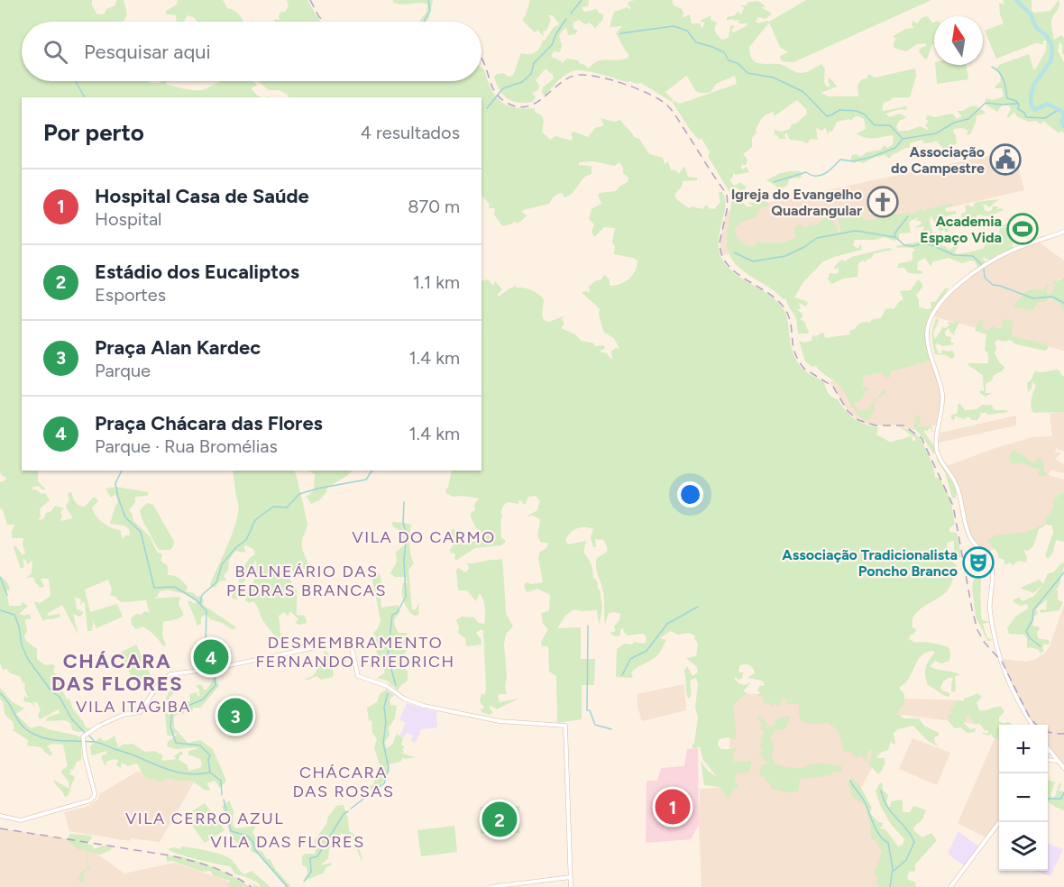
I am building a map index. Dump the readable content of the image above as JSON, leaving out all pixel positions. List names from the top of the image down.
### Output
{
  "districts": [
    "VILA DO CARMO",
    "BALNEÁRIO DAS PEDRAS BRANCAS",
    "DESMEMBRAMENTO FERNANDO FRIEDRICH",
    "CHÁCARA DAS FLORES",
    "VILA ITAGIBA",
    "CHÁCARA DAS ROSAS",
    "VILA CERRO AZUL",
    "VILA DAS FLORES"
  ],
  "places": {
    "public building": ["Associação do Campestre"],
    "church": ["Igreja do Evangelho Quadrangular"],
    "sports": ["Academia Espaço Vida"],
    "theatre": ["Associação Tradicionalista Poncho Branco"]
  },
  "north": "top",
  "page": {
    "search": "Pesquisar aqui",
    "heading": ["Por perto", "4 resultados"],
    "list": [
      {
        "mark": "1",
        "name": "Hospital Casa de Saúde",
        "note": "Hospital",
        "value": "870 m"
      },
      {
        "mark": "2",
        "name": "Estádio dos Eucaliptos",
        "note": "Esportes",
        "value": "1.1 km"
      },
      {
        "mark": "3",
        "name": "Praça Alan Kardec",
        "note": "Parque",
        "value": "1.4 km"
      },
      {
        "mark": "4",
        "name": "Praça Chácara das Flores",
        "note": "Parque · Rua Bromélias",
        "value": "1.4 km"
      }
    ],
    "pins": [
      "4",
      "3",
      "1",
      "2"
    ],
    "map_buttons": ["+", "−"]
  }
}
